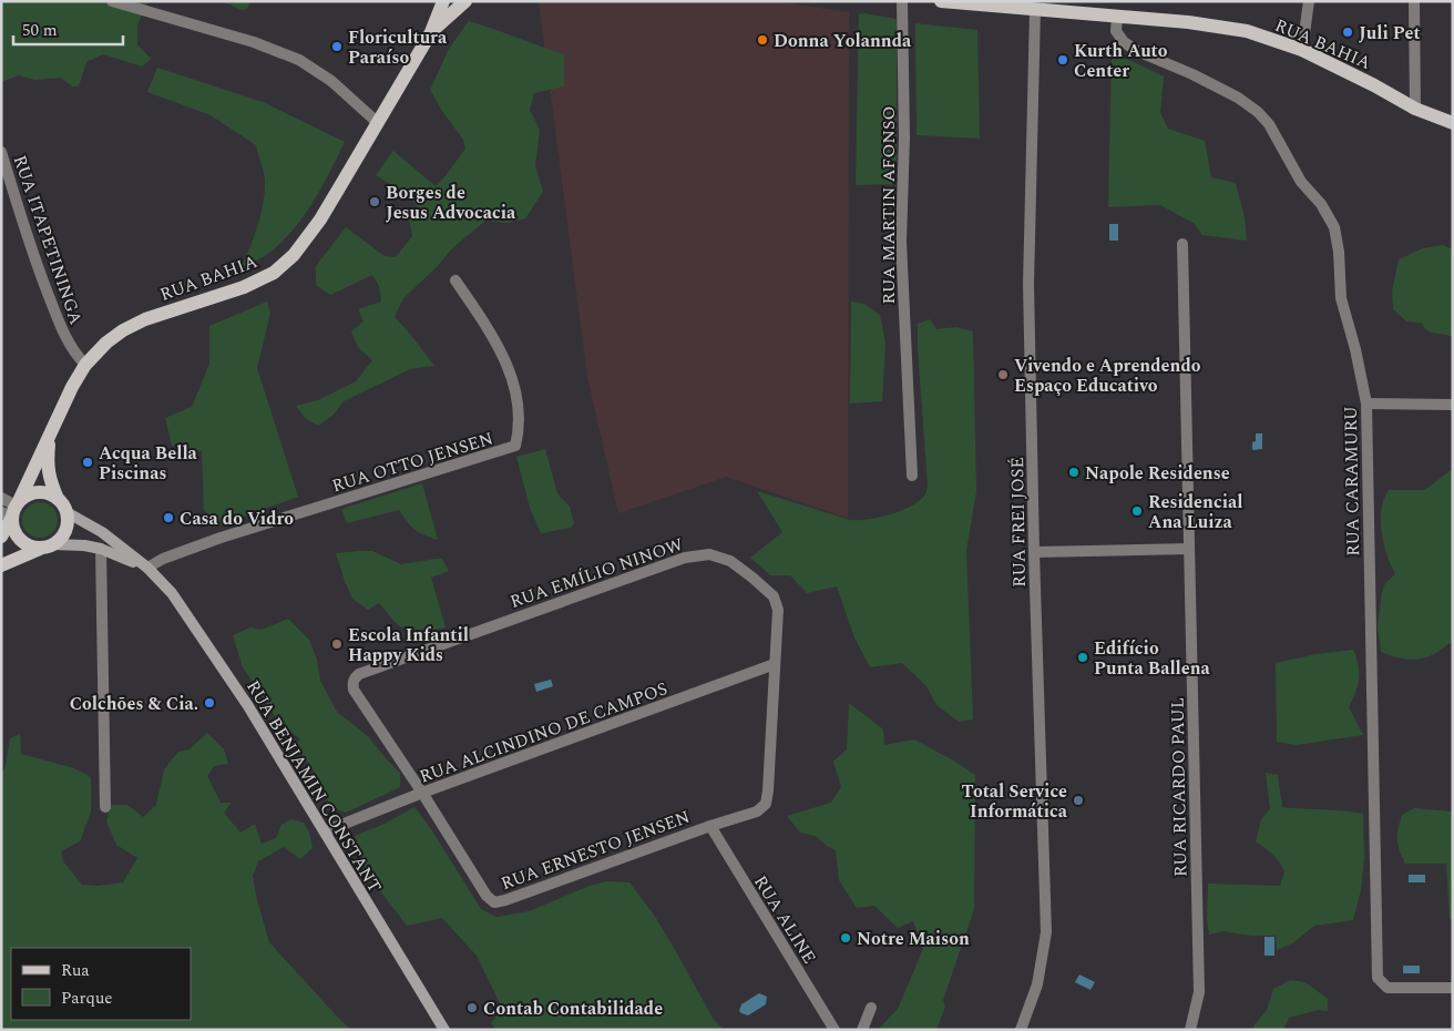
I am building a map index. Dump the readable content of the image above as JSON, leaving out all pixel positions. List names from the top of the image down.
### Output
{
  "streets": {
    "main road": ["RUA BAHIA", "RUA BENJAMIN CONSTANT"],
    "street": [
      "RUA MARTIN AFONSO",
      "RUA ITAPETININGA",
      "RUA OTTO JENSEN",
      "RUA CARAMURU",
      "RUA FREI JOSÉ",
      "RUA EMÍLIO NINOW",
      "RUA ALCINDINO DE CAMPOS",
      "RUA RICARDO PAUL",
      "RUA ERNESTO JENSEN",
      "RUA ALINE"
    ]
  },
  "crossings": [
    ["RUA BAHIA", "RUA ITAPETININGA"],
    ["RUA BAHIA", "RUA CARAMURU"],
    ["RUA BAHIA", "RUA FREI JOSÉ"],
    ["RUA BAHIA", "RUA BENJAMIN CONSTANT"],
    ["RUA OTTO JENSEN", "RUA BENJAMIN CONSTANT"],
    ["RUA EMÍLIO NINOW", "RUA ALCINDINO DE CAMPOS"],
    ["RUA EMÍLIO NINOW", "RUA ERNESTO JENSEN"],
    ["RUA ALCINDINO DE CAMPOS", "RUA BENJAMIN CONSTANT"],
    ["RUA ALCINDINO DE CAMPOS", "RUA ERNESTO JENSEN"],
    ["RUA ERNESTO JENSEN", "RUA ALINE"]
  ],
  "places": [
    "Juli Pet",
    "Donna Yolannda",
    "Floricultura Paraíso",
    "Kurth Auto Center",
    "Borges de Jesus Advocacia",
    "Vivendo e Aprendendo Espaço Educativo",
    "Acqua Bella Piscinas",
    "Napole Residense",
    "Residencial Ana Luiza",
    "Casa do Vidro",
    "Escola Infantil Happy Kids",
    "Edifício Punta Ballena",
    "Colchões & Cia.",
    "Total Service Informática",
    "Notre Maison",
    "Contab Contabilidade"
  ],
  "legend": ["Rua", "Parque"],
  "scale_bar": "50 m"
}
